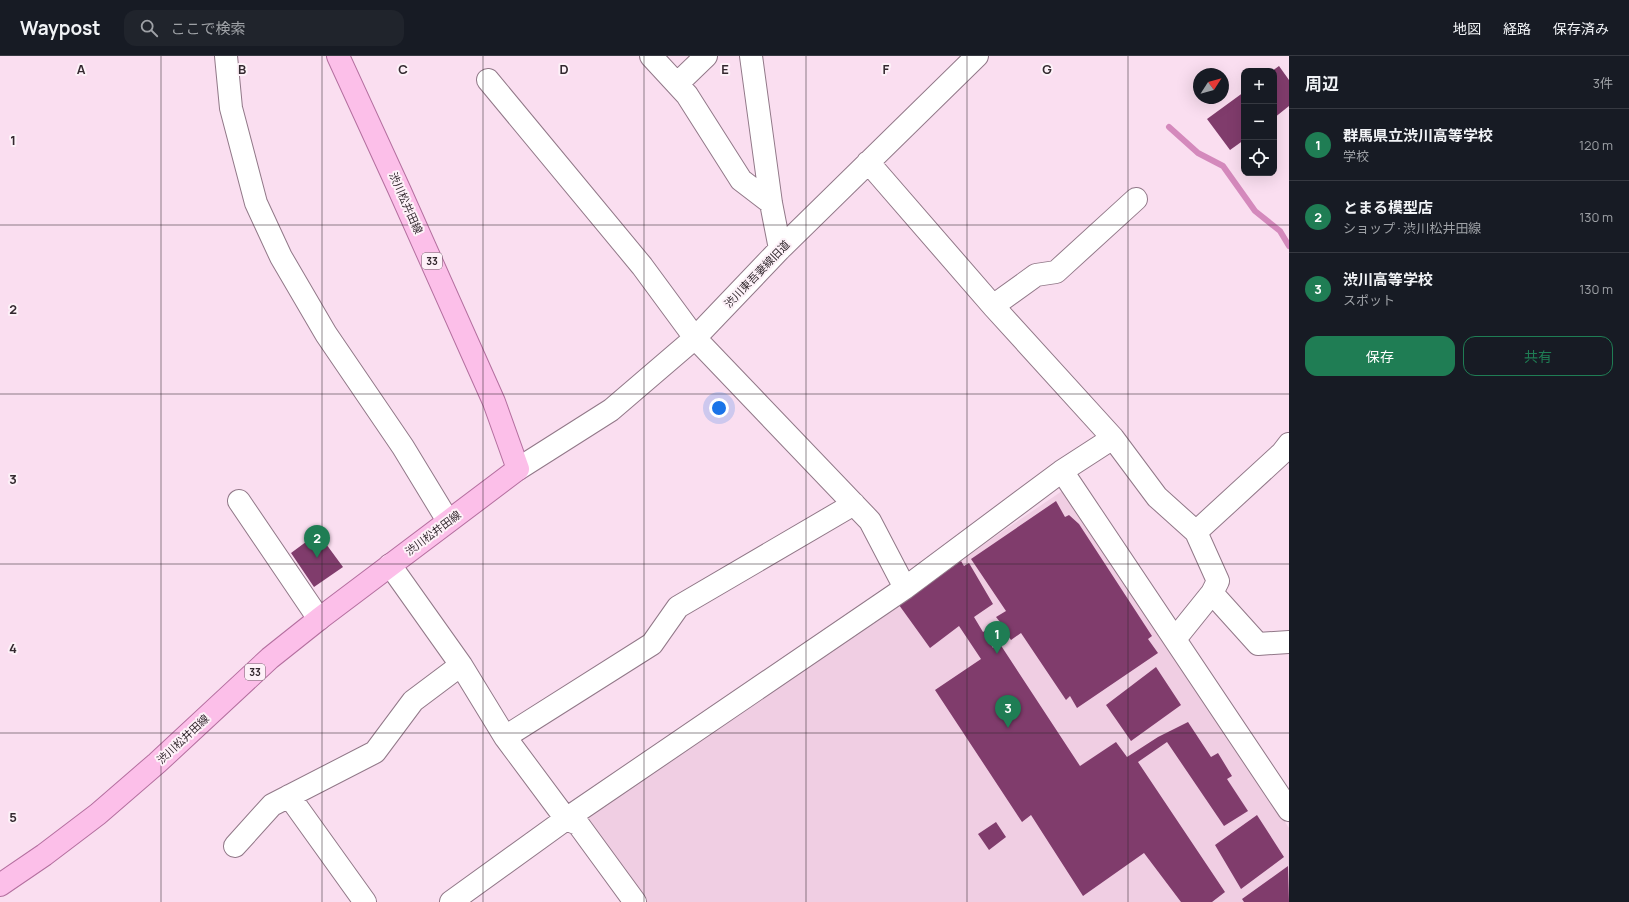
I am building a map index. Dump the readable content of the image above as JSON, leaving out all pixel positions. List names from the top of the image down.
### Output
{
  "streets": {
    "main road": ["渋川松井田線", "33"],
    "street": ["渋川東吾妻線旧道"]
  },
  "crossings": [
    ["渋川松井田線", "渋川東吾妻線旧道"]
  ],
  "north": "top right",
  "page": {
    "header": "Waypost",
    "search": "ここで検索",
    "nav": ["地図", "経路", "保存済み"],
    "heading": ["周辺", "3件"],
    "map_buttons": ["+", "−"],
    "list": [
      {
        "mark": "1",
        "name": "群馬県立渋川高等学校",
        "note": "学校",
        "value": "120 m"
      },
      {
        "mark": "2",
        "name": "とまる模型店",
        "note": "ショップ · 渋川松井田線",
        "value": "130 m"
      },
      {
        "mark": "3",
        "name": "渋川高等学校",
        "note": "スポット",
        "value": "130 m"
      }
    ],
    "buttons": ["保存", "共有"],
    "pins": ["2", "1", "3"]
  },
  "grid": {
    "columns": [
      "A",
      "B",
      "C",
      "D",
      "E",
      "F",
      "G"
    ],
    "rows": [
      "1",
      "2",
      "3",
      "4",
      "5"
    ]
  }
}
